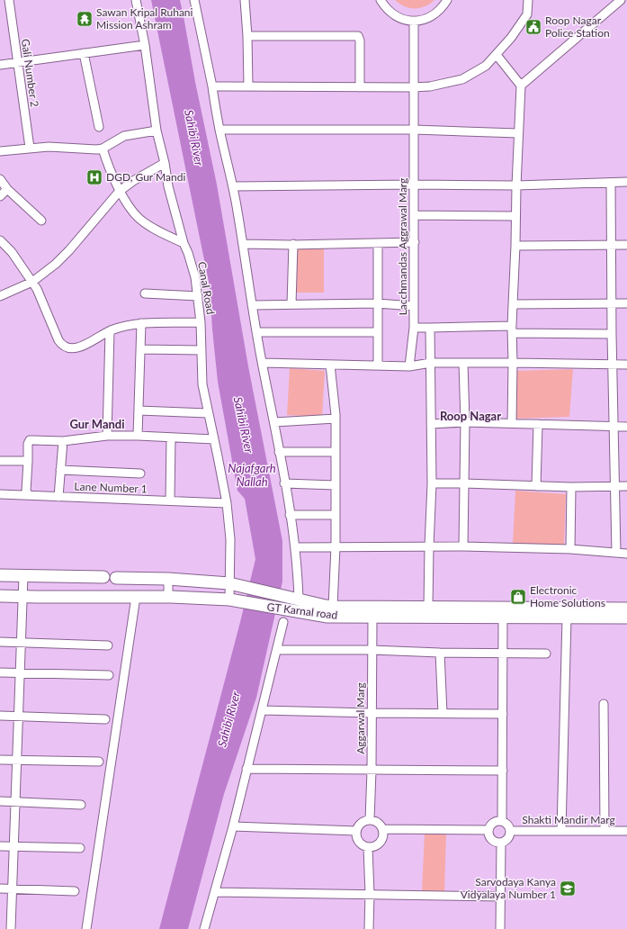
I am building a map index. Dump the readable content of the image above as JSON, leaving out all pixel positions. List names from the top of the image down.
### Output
{
  "streets": {
    "main road": ["GT Karnal road"],
    "street": [
      "Gali Number 2",
      "Lacchmandas Aggrawal Marg",
      "Canal Road",
      "Lane Number 1",
      "Aggarwal Marg",
      "Shakti Mandir Marg"
    ]
  },
  "crossings": [
    ["Canal Road", "Lane Number 1"],
    ["Canal Road", "GT Karnal road"],
    ["GT Karnal road", "Aggarwal Marg"]
  ],
  "districts": ["Roop Nagar", "Gur Mandi"],
  "water": ["Sahibi River", "Najafgarh Nallah"],
  "places": {
    "temple": ["Sawan Kripal Ruhani Mission Ashram"],
    "public building": ["Roop Nagar Police Station"],
    "hospital": ["DGD, Gur Mandi"],
    "shop": ["Electronic Home Solutions"],
    "school or university": ["Sarvodaya Kanya Vidyalaya Number 1"]
  }
}
